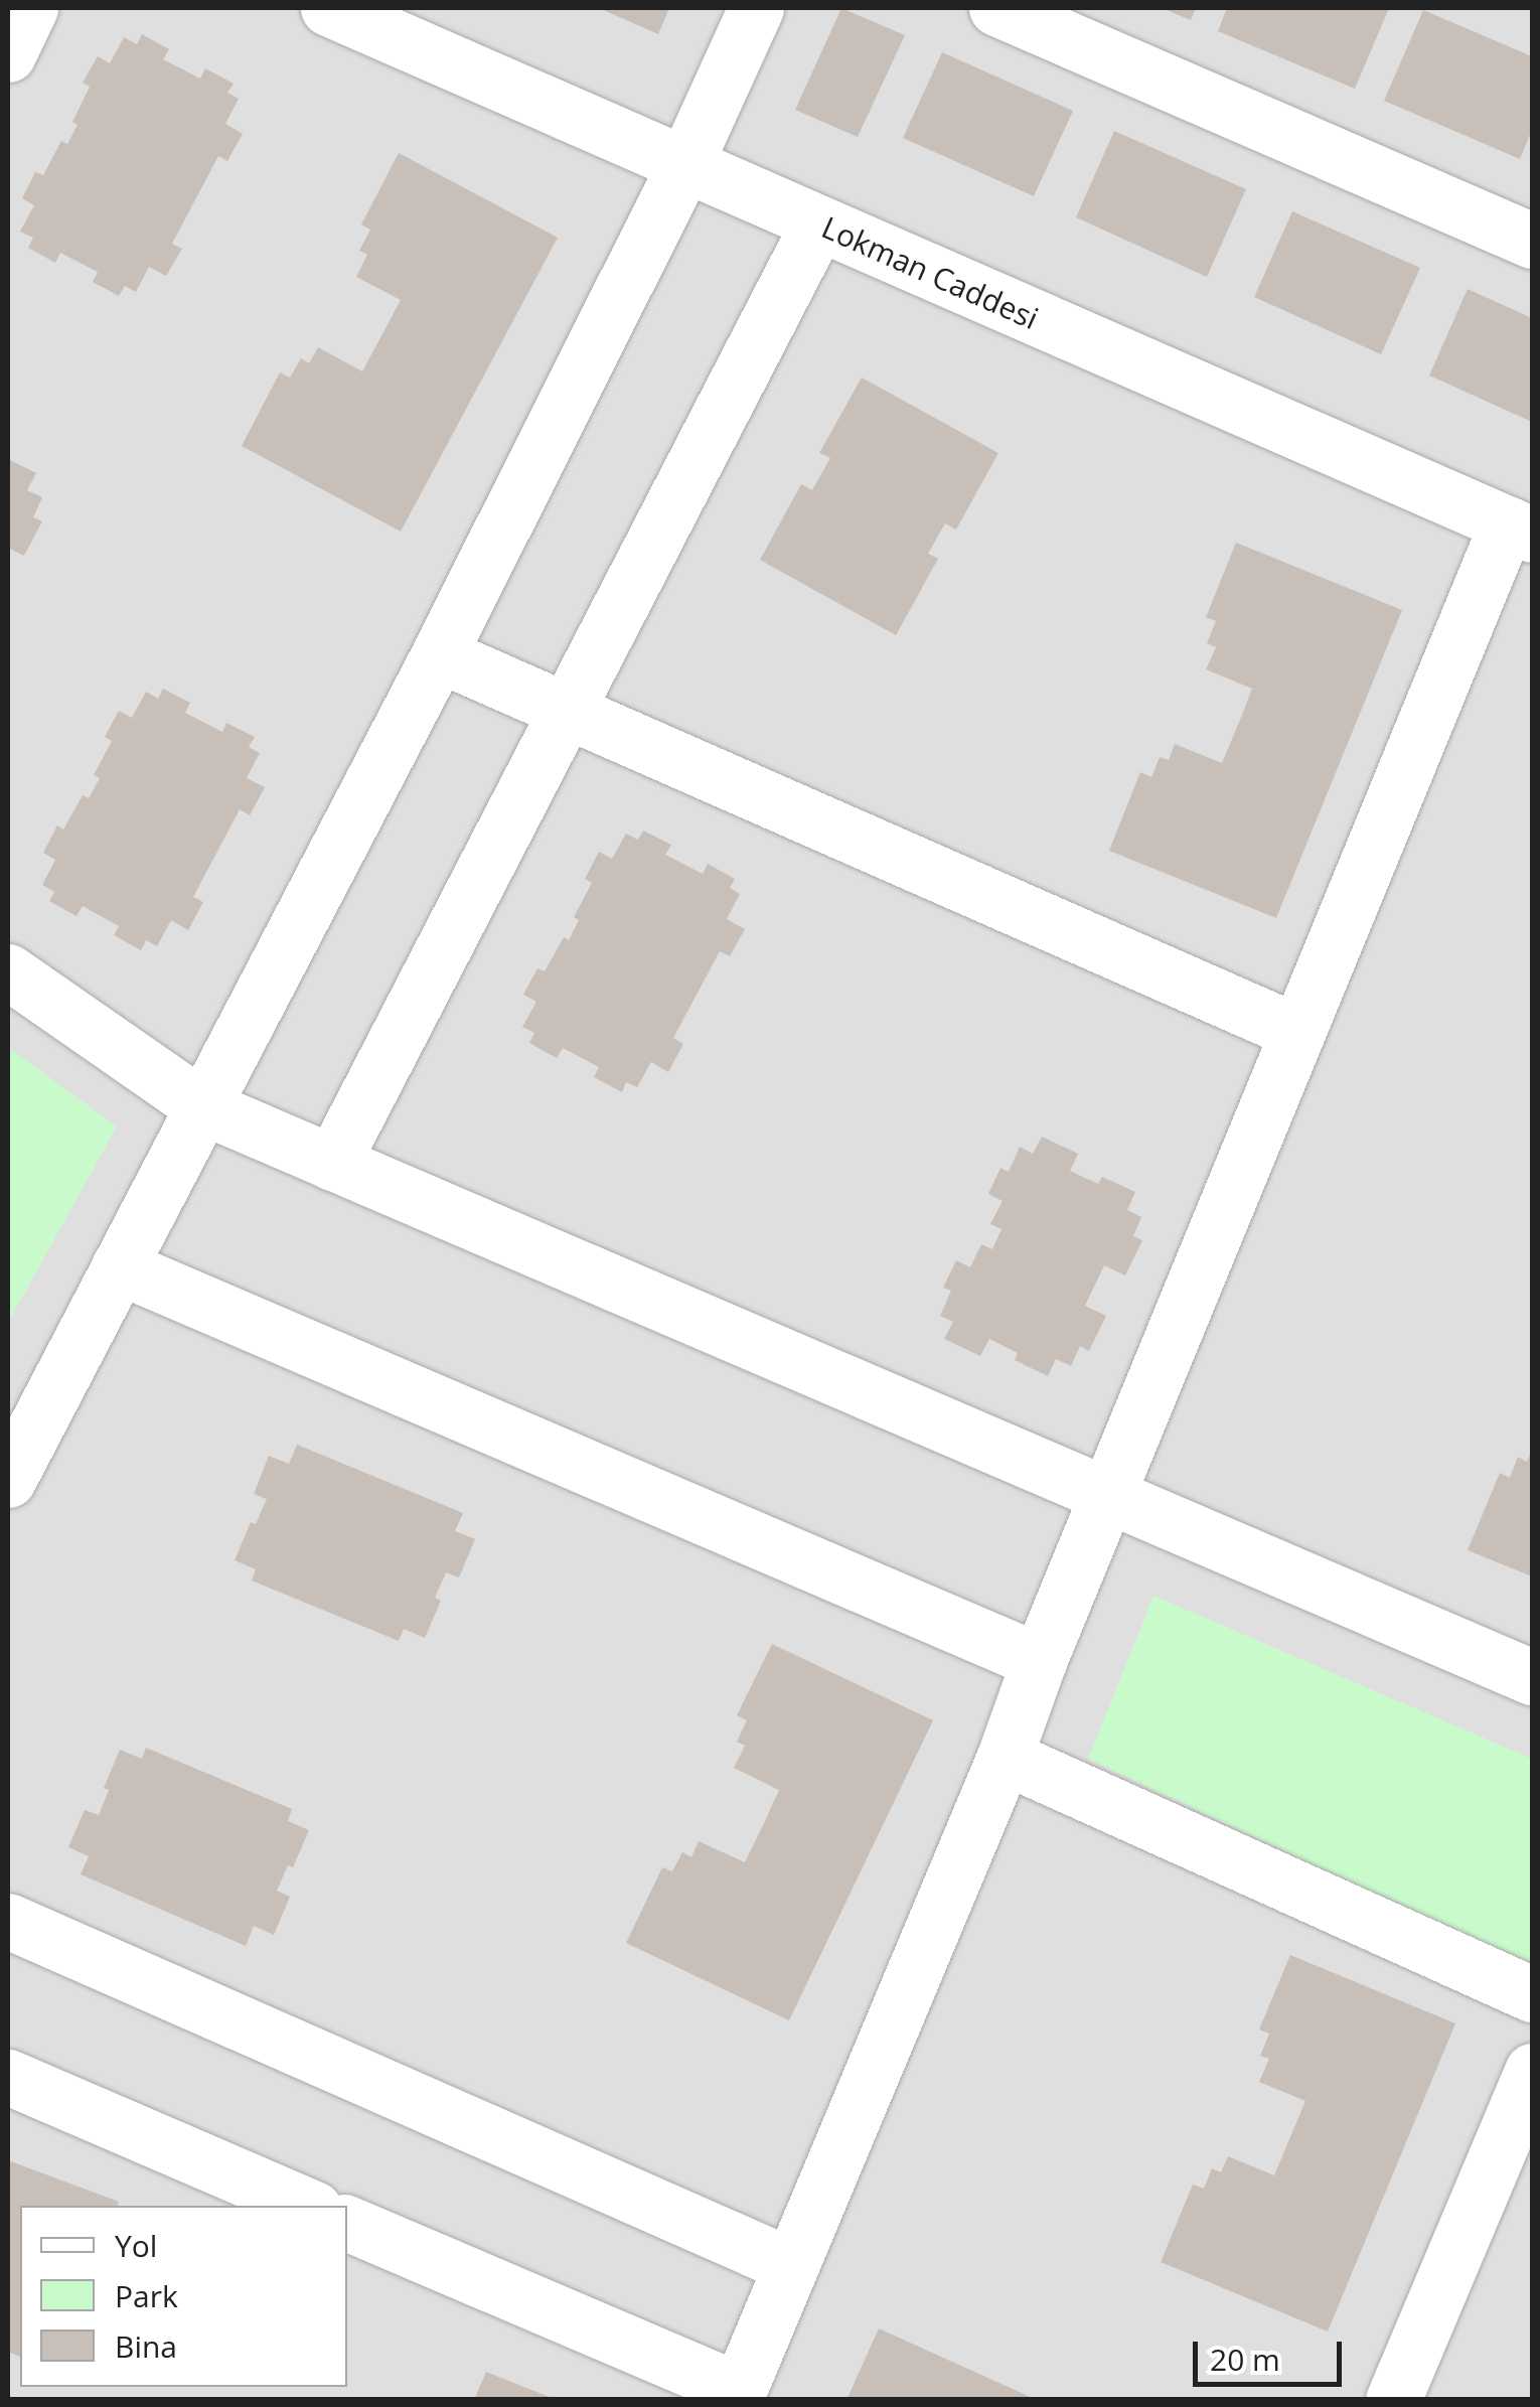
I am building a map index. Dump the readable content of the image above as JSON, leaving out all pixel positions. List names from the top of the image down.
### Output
{
  "streets": {
    "street": ["Lokman Caddesi"]
  },
  "legend": ["Yol", "Park", "Bina"],
  "scale_bar": "20 m"
}
